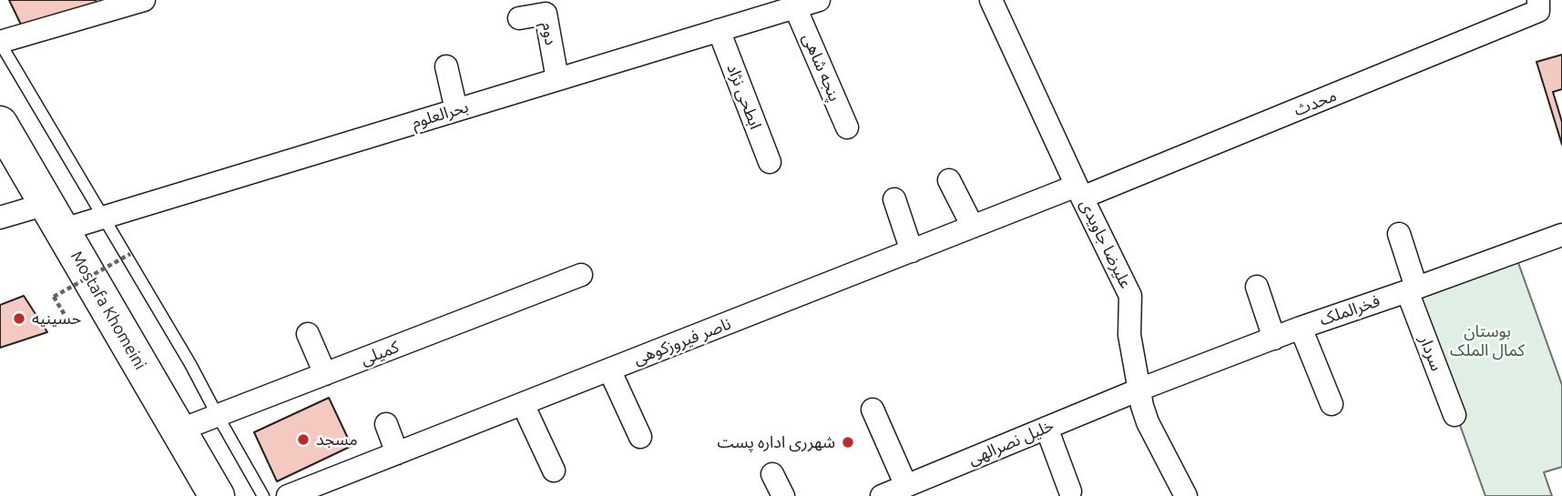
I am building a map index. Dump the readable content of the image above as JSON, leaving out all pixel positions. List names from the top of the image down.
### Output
{
  "streets": {
    "main road": ["Mostafa Khomeini"],
    "street": [
      "دوم",
      "پنجه شاهی",
      "ابطحی نژاد",
      "محدث",
      "بحرالعلوم",
      "علیرضا جاویدی",
      "فخرالملک",
      "ناصر فیروزکوهی",
      "کمیلی",
      "سردار",
      "خلیل نصرالهی"
    ]
  },
  "crossings": [
    ["دوم", "بحرالعلوم"],
    ["پنجه شاهی", "بحرالعلوم"],
    ["ابطحی نژاد", "بحرالعلوم"],
    ["محدث", "علیرضا جاویدی"],
    ["محدث", "ناصر فیروزکوهی"],
    ["بحرالعلوم", "Mostafa Khomeini"],
    ["علیرضا جاویدی", "فخرالملک"],
    ["علیرضا جاویدی", "ناصر فیروزکوهی"],
    ["علیرضا جاویدی", "خلیل نصرالهی"],
    ["Mostafa Khomeini", "کمیلی"],
    ["فخرالملک", "سردار"],
    ["فخرالملک", "خلیل نصرالهی"]
  ],
  "parks": ["بوستان کمال الملک"],
  "places": ["حسینیه", "مسجد", "شهرری اداره پست"]
}
